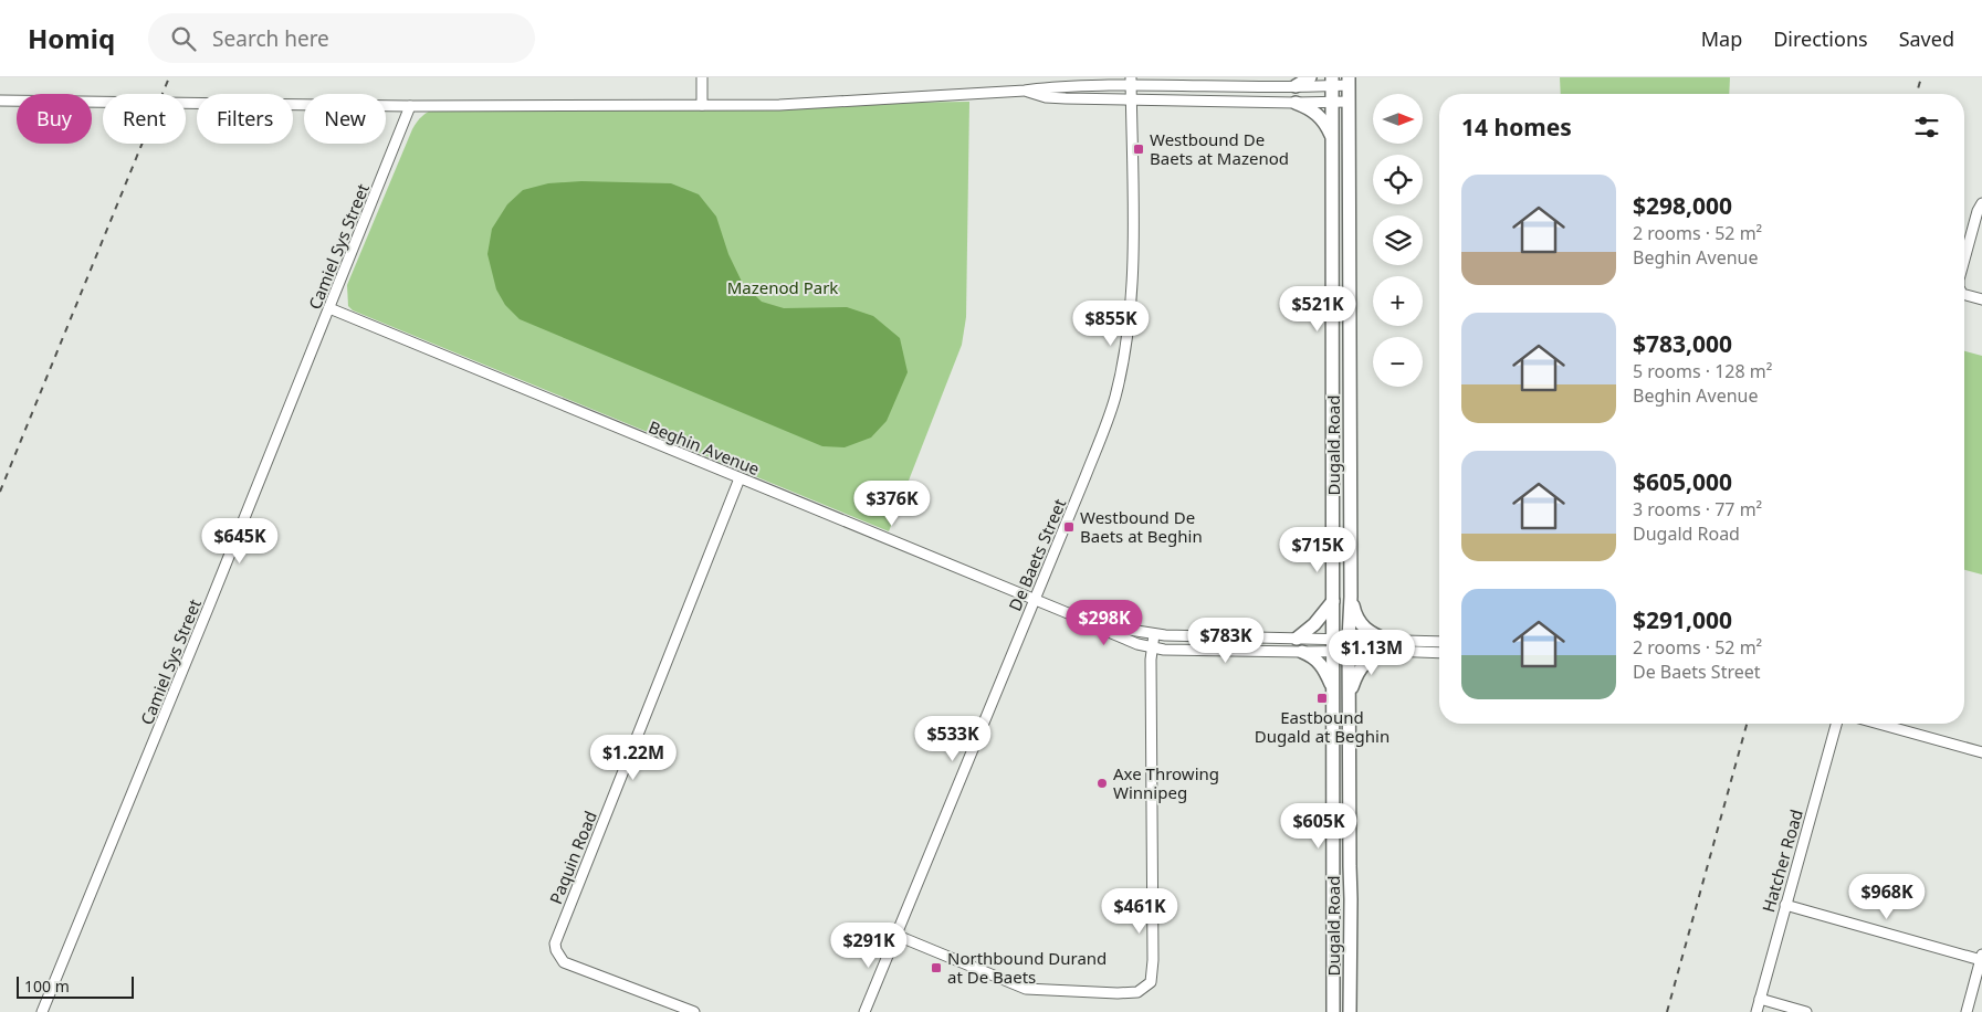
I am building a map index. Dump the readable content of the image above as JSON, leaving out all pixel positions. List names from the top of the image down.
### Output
{
  "streets": {
    "main road": ["Dugald Road"],
    "street": [
      "Camiel Sys Street",
      "Beghin Avenue",
      "De Baets Street",
      "Paquin Road",
      "Hatcher Road"
    ]
  },
  "crossings": [
    ["Camiel Sys Street", "Beghin Avenue"],
    ["Dugald Road", "Beghin Avenue"],
    ["Beghin Avenue", "De Baets Street"],
    ["Beghin Avenue", "Paquin Road"]
  ],
  "parks": ["Mazenod Park"],
  "places": {
    "transit": [
      "Westbound De Baets at Mazenod",
      "Westbound De Baets at Beghin",
      "Eastbound Dugald at Beghin",
      "Northbound Durand at De Baets"
    ],
    "other": ["Axe Throwing Winnipeg"]
  },
  "scale_bar": "100 m",
  "north": "right",
  "page": {
    "header": "Homiq",
    "search": "Search here",
    "nav": ["Map", "Directions", "Saved"],
    "map_buttons": ["+", "−"],
    "chip": [
      "Buy",
      "Rent",
      "Filters",
      "New"
    ],
    "heading": "14 homes",
    "list": [
      {
        "name": "$298,000",
        "note": "2 rooms · 52 m² · Beghin Avenue"
      },
      {
        "name": "$783,000",
        "note": "5 rooms · 128 m² · Beghin Avenue"
      },
      {
        "name": "$605,000",
        "note": "3 rooms · 77 m² · Dugald Road"
      },
      {
        "name": "$291,000",
        "note": "2 rooms · 52 m² · De Baets Street"
      }
    ],
    "price": [
      "$521K",
      "$855K",
      "$376K",
      "$645K",
      "$715K",
      "$298K",
      "$783K",
      "$1.13M",
      "$533K",
      "$1.22M",
      "$605K",
      "$968K",
      "$461K",
      "$291K"
    ],
    "scale": "100 m"
  }
}
